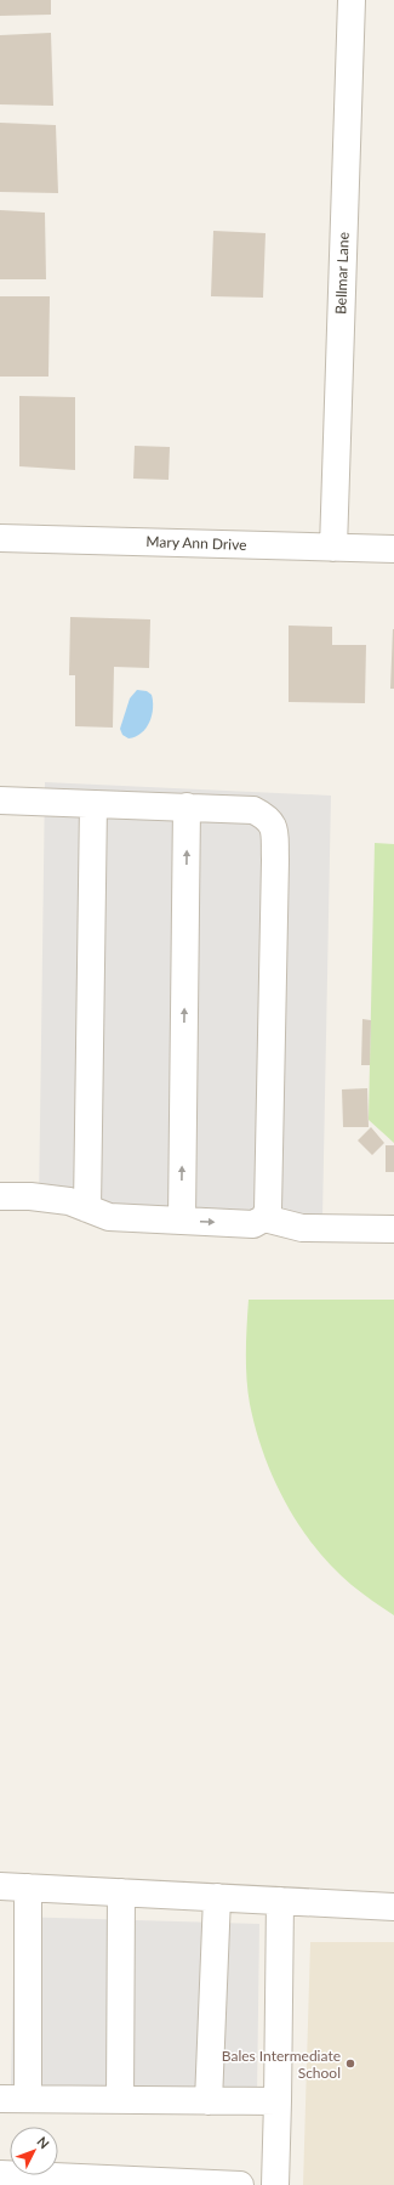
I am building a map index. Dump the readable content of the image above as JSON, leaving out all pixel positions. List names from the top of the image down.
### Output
{
  "streets": {
    "street": ["Bellmar Lane", "Mary Ann Drive"]
  },
  "crossings": [
    ["Bellmar Lane", "Mary Ann Drive"]
  ],
  "places": ["Bales Intermediate School"],
  "north": "top right"
}
